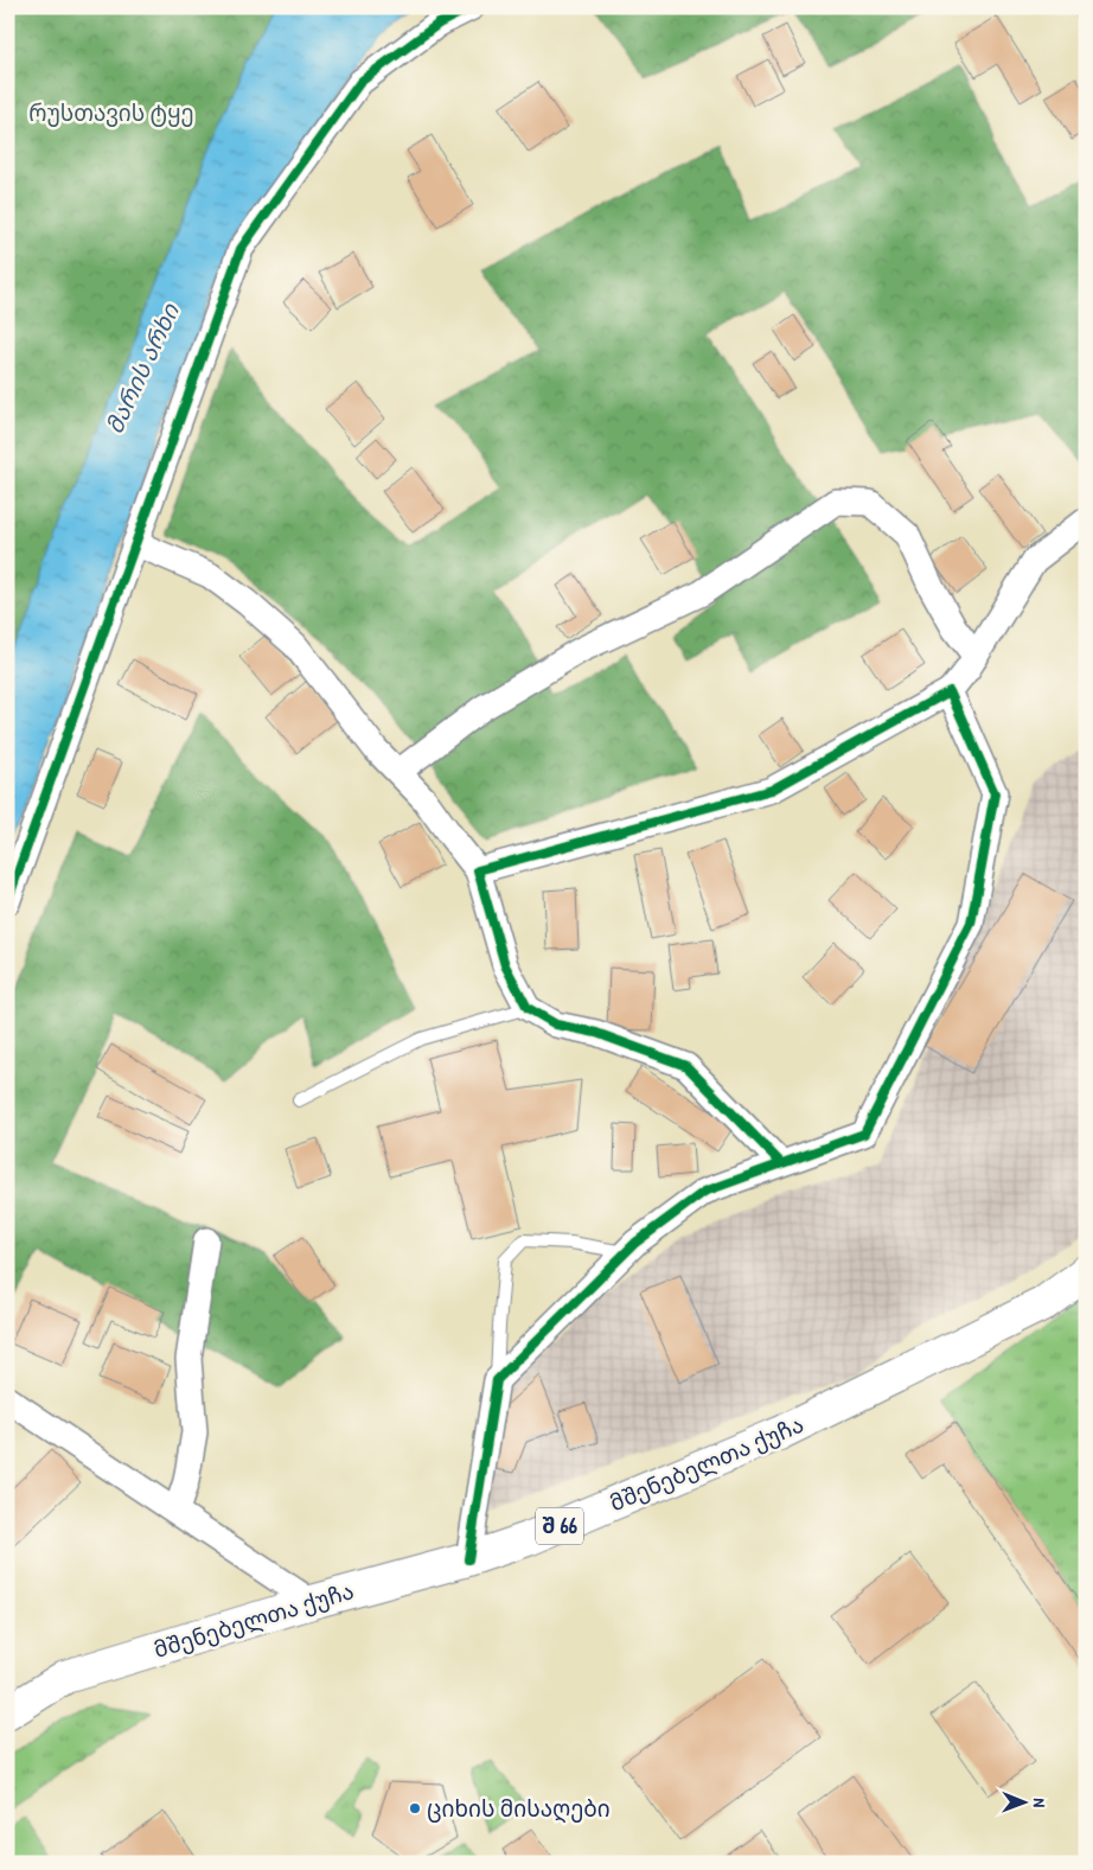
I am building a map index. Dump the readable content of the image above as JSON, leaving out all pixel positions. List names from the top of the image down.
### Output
{
  "streets": {
    "main road": ["მშენებელთა ქუჩა", "შ 66"]
  },
  "water": ["მარის არხი"],
  "parks": ["რუსთავის ტყე"],
  "places": ["ციხის მისაღები"],
  "north": "right"
}
